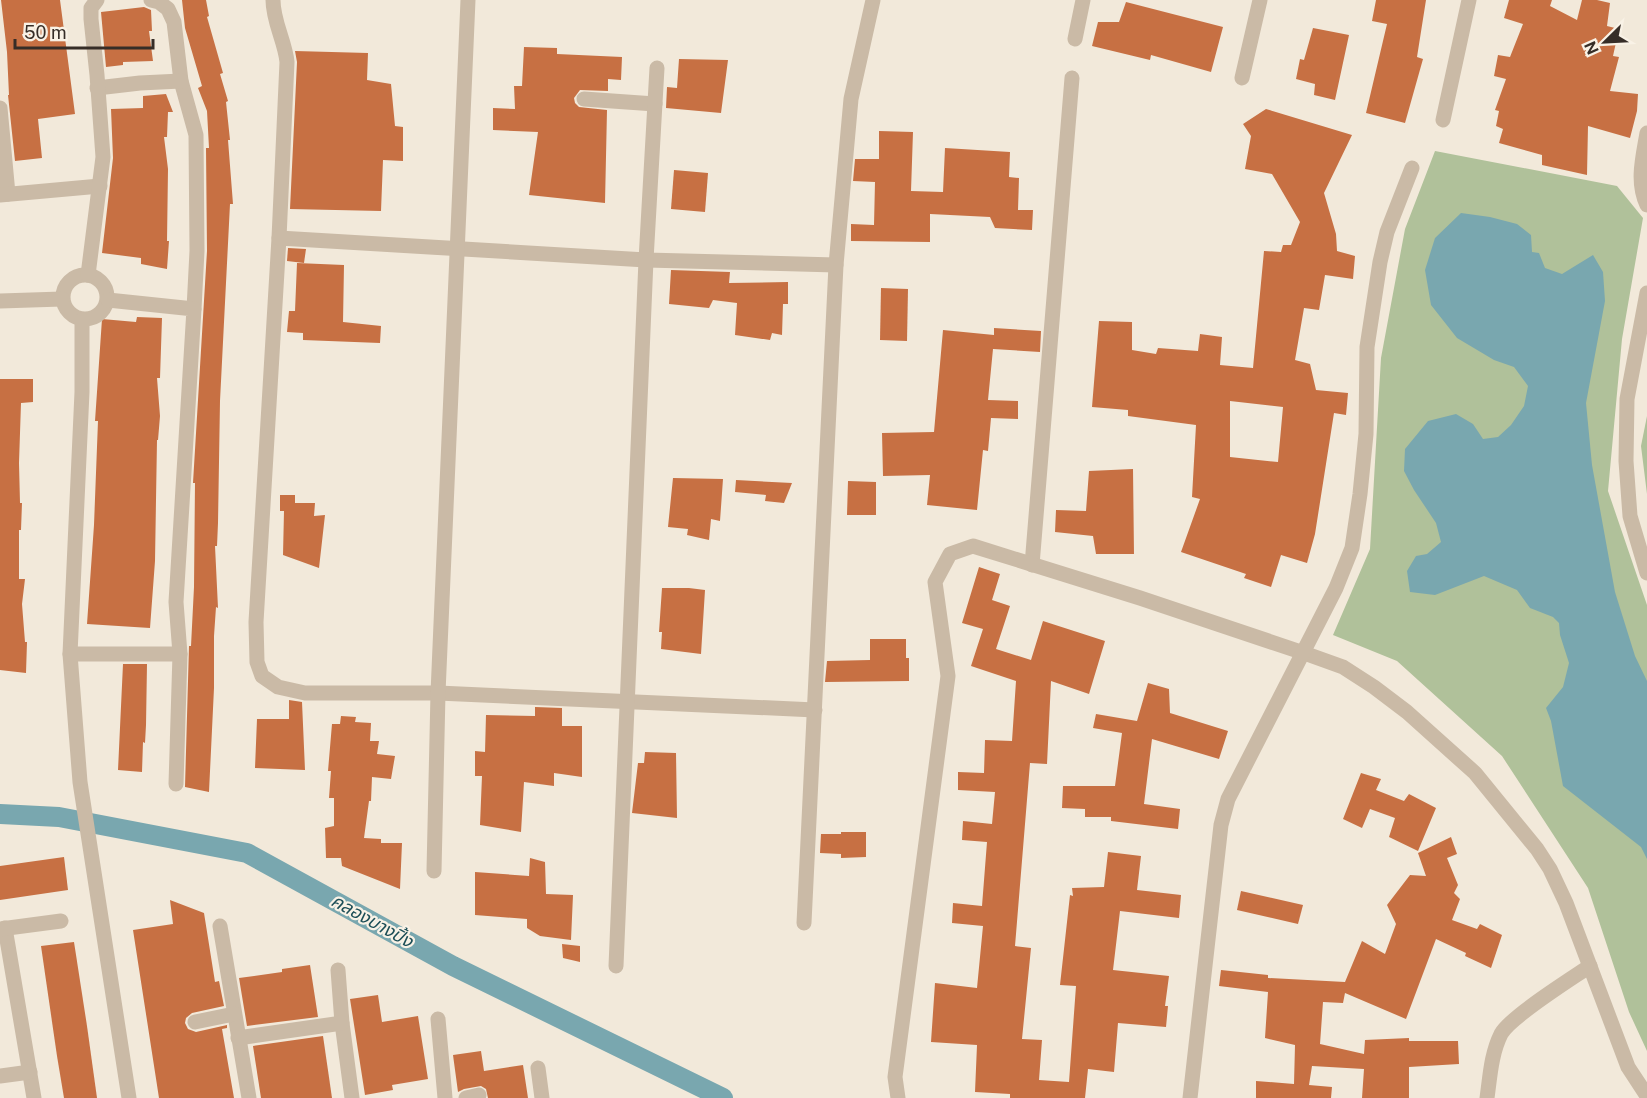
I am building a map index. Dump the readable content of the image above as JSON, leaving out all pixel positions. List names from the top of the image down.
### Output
{
  "water": ["คลองบางปิ้ง"],
  "scale_bar": "50 m",
  "north": "bottom left"
}
